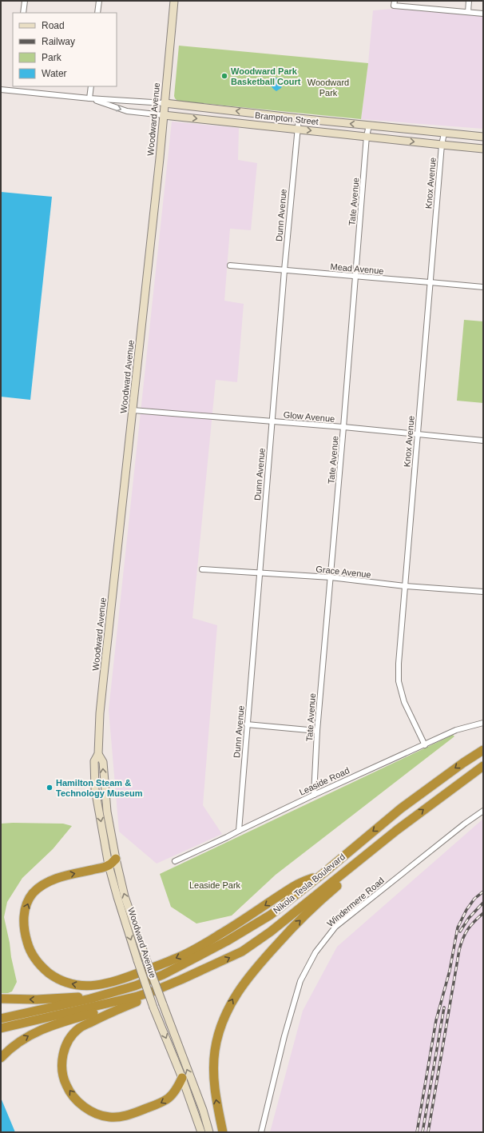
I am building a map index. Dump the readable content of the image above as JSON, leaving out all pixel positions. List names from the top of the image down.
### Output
{
  "streets": {
    "highway": ["Nikola Tesla Boulevard"],
    "main road": ["Brampton Street", "Woodward Avenue"],
    "street": [
      "Knox Avenue",
      "Tate Avenue",
      "Dunn Avenue",
      "Mead Avenue",
      "Glow Avenue",
      "Grace Avenue",
      "Leaside Road",
      "Windermere Road"
    ]
  },
  "crossings": [
    ["Brampton Street", "Woodward Avenue"],
    ["Brampton Street", "Knox Avenue"],
    ["Brampton Street", "Tate Avenue"],
    ["Brampton Street", "Dunn Avenue"],
    ["Woodward Avenue", "Glow Avenue"],
    ["Knox Avenue", "Mead Avenue"],
    ["Knox Avenue", "Glow Avenue"],
    ["Knox Avenue", "Grace Avenue"],
    ["Knox Avenue", "Leaside Road"],
    ["Tate Avenue", "Mead Avenue"],
    ["Tate Avenue", "Glow Avenue"],
    ["Tate Avenue", "Grace Avenue"],
    ["Tate Avenue", "Leaside Road"],
    ["Dunn Avenue", "Mead Avenue"],
    ["Dunn Avenue", "Glow Avenue"],
    ["Dunn Avenue", "Grace Avenue"],
    ["Dunn Avenue", "Leaside Road"]
  ],
  "parks": ["Woodward Park", "Leaside Park"],
  "places": ["Woodward Park Basketball Court", "Hamilton Steam & Technology Museum"],
  "legend": [
    "Road",
    "Railway",
    "Park",
    "Water"
  ]
}
